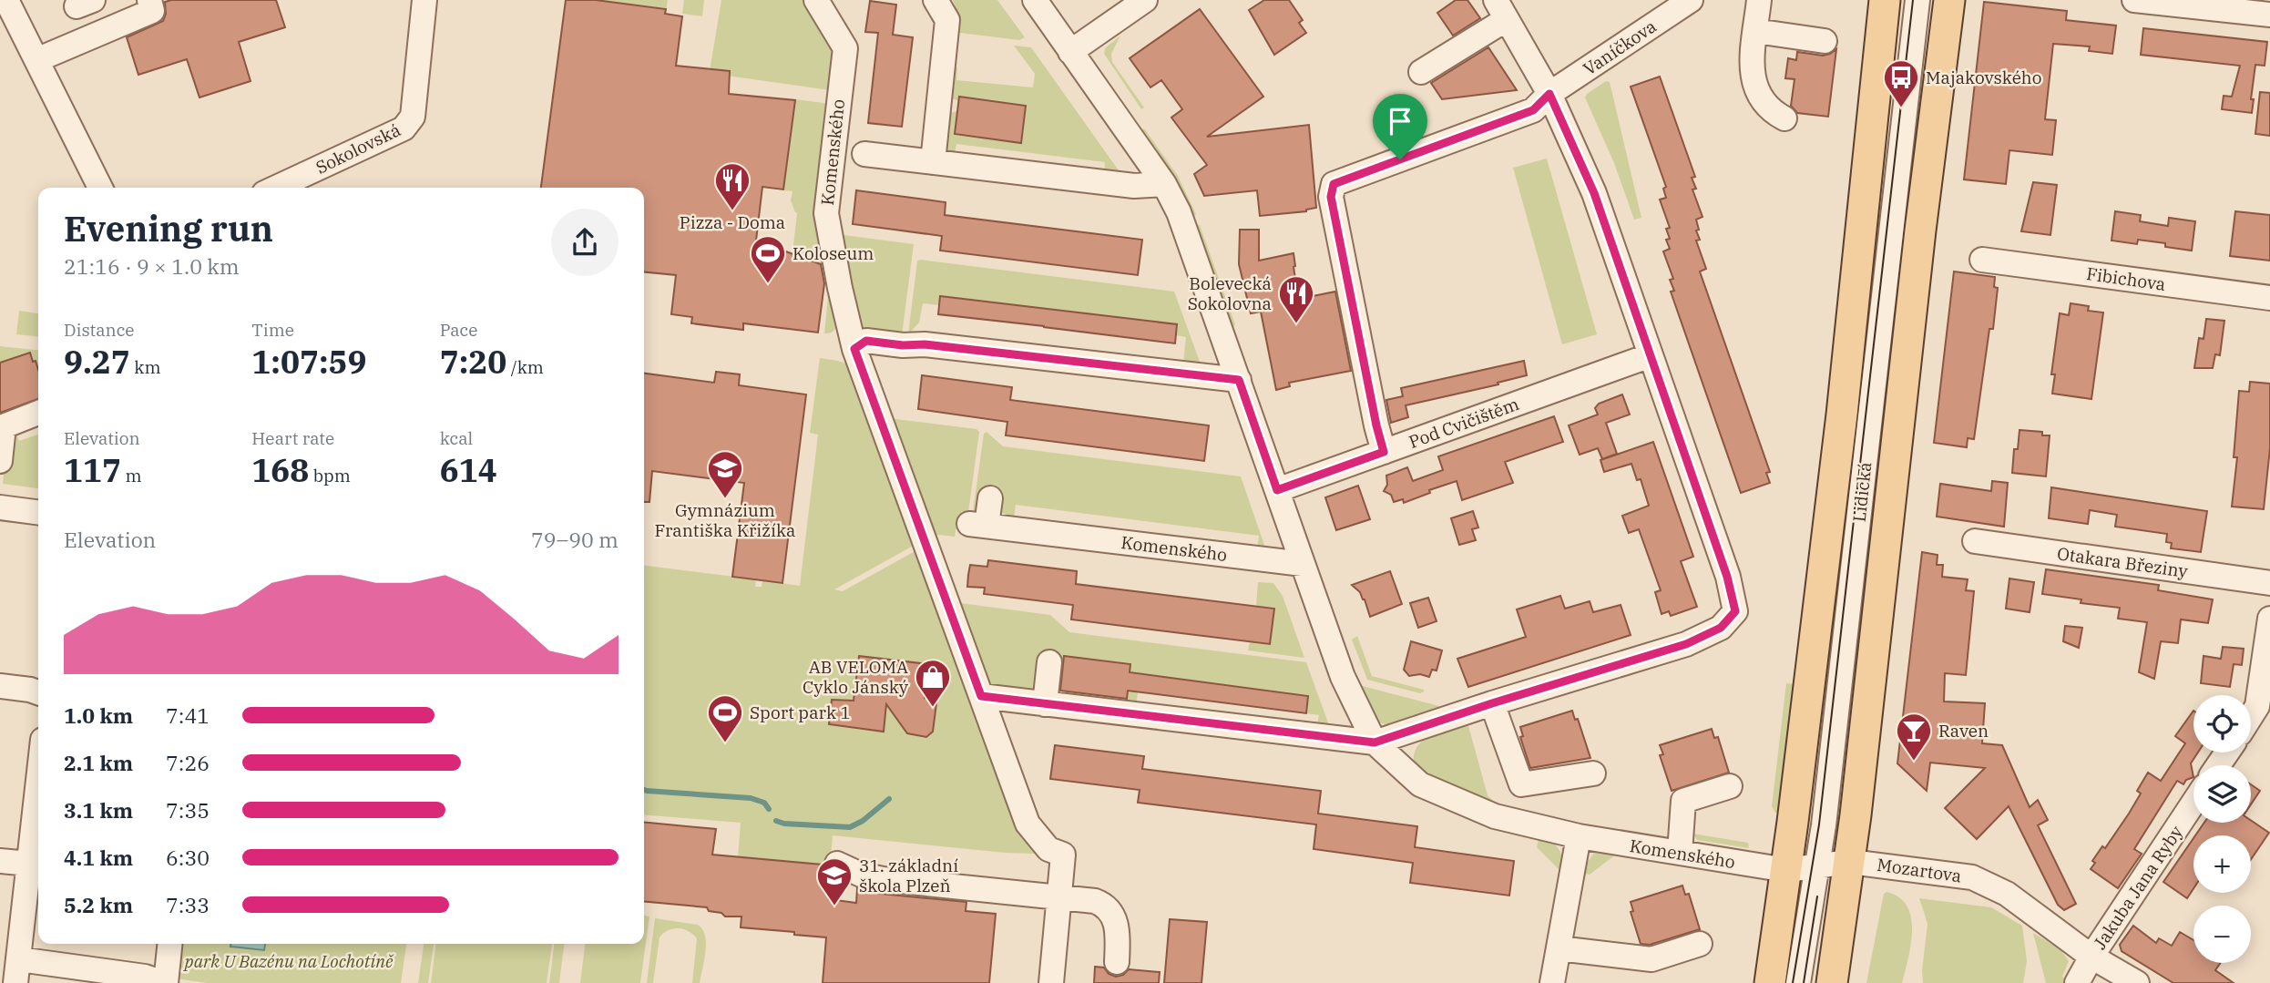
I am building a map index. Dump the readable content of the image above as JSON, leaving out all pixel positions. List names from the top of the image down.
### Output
{
  "streets": {
    "main road": ["Lidická"],
    "street": [
      "Vaníčkova",
      "Sokolovská",
      "Komenského",
      "Fibichova",
      "Pod Cvičištěm",
      "Otakara Březiny",
      "Mozartova",
      "Jakuba Jana Ryby"
    ]
  },
  "crossings": [
    ["Vaníčkova", "Pod Cvičištěm"],
    ["Komenského", "Pod Cvičištěm"],
    ["Komenského", "Lidická"],
    ["Komenského", "Mozartova"],
    ["Lidická", "Mozartova"],
    ["Mozartova", "Jakuba Jana Ryby"]
  ],
  "parks": ["park U Bazénu na Lochotíně"],
  "places": {
    "bus stop": ["Majakovského"],
    "restaurant": ["Pizza - Doma", "Bolevecká Sokolovna"],
    "sports": ["Koloseum", "Sport park 1"],
    "school or university": ["Gymnázium Františka Křižíka", "31. základní škola Plzeň"],
    "shop": ["AB VELOMA Cyklo Jánský"],
    "bar": ["Raven"]
  },
  "page": {
    "heading": ["Evening run", "21:16 · 9 × 1.0 km"],
    "stats": [
      ["Distance", "9.27 km"],
      ["Time", "1:07:59"],
      ["Pace", "7:20 /km"],
      ["Elevation", "117 m"],
      ["Heart rate", "168 bpm"],
      ["kcal", "614"]
    ],
    "chart": ["Elevation", "79–90 m"],
    "list": [
      {
        "name": "1.0 km",
        "note": "7:41"
      },
      {
        "name": "2.1 km",
        "note": "7:26"
      },
      {
        "name": "3.1 km",
        "note": "7:35"
      },
      {
        "name": "4.1 km",
        "note": "6:30"
      },
      {
        "name": "5.2 km",
        "note": "7:33"
      }
    ],
    "map_buttons": ["+", "−"]
  }
}
